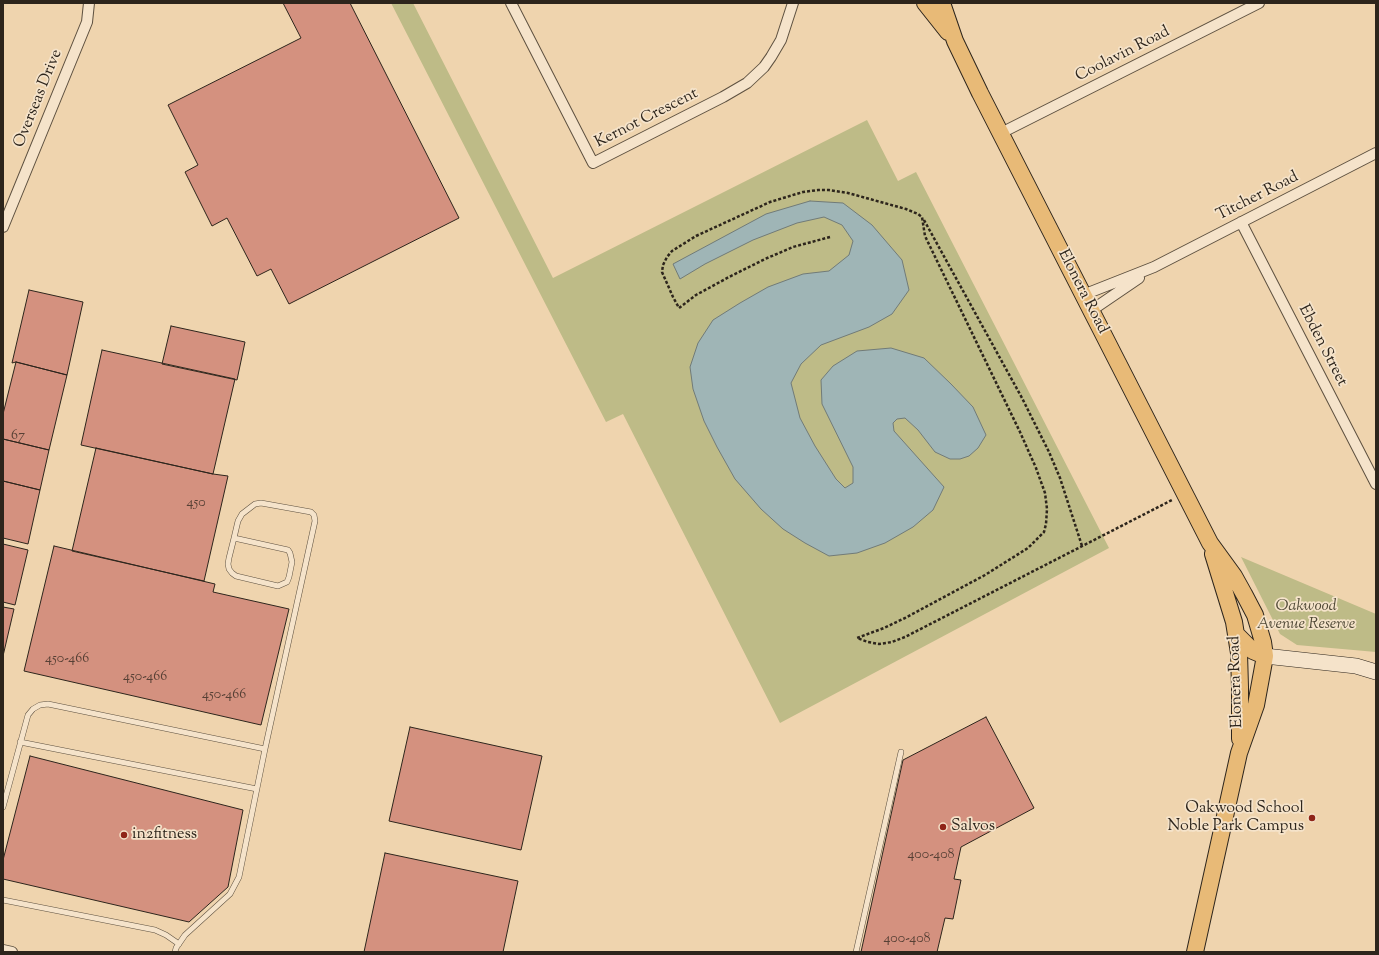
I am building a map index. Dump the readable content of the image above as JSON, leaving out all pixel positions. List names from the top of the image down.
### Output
{
  "streets": {
    "main road": ["Elonera Road"],
    "street": [
      "Coolavin Road",
      "Overseas Drive",
      "Kernot Crescent",
      "Titcher Road",
      "Ebden Street"
    ]
  },
  "crossings": [
    ["Coolavin Road", "Elonera Road"],
    ["Titcher Road", "Elonera Road"],
    ["Titcher Road", "Ebden Street"]
  ],
  "parks": ["Oakwood Avenue Reserve"],
  "places": ["Oakwood School Noble Park Campus", "Salvos", "in2fitness"],
  "house_numbers": [
    "67",
    "450",
    "450-466",
    "450-466",
    "450-466",
    "400-408",
    "400-408"
  ]
}
